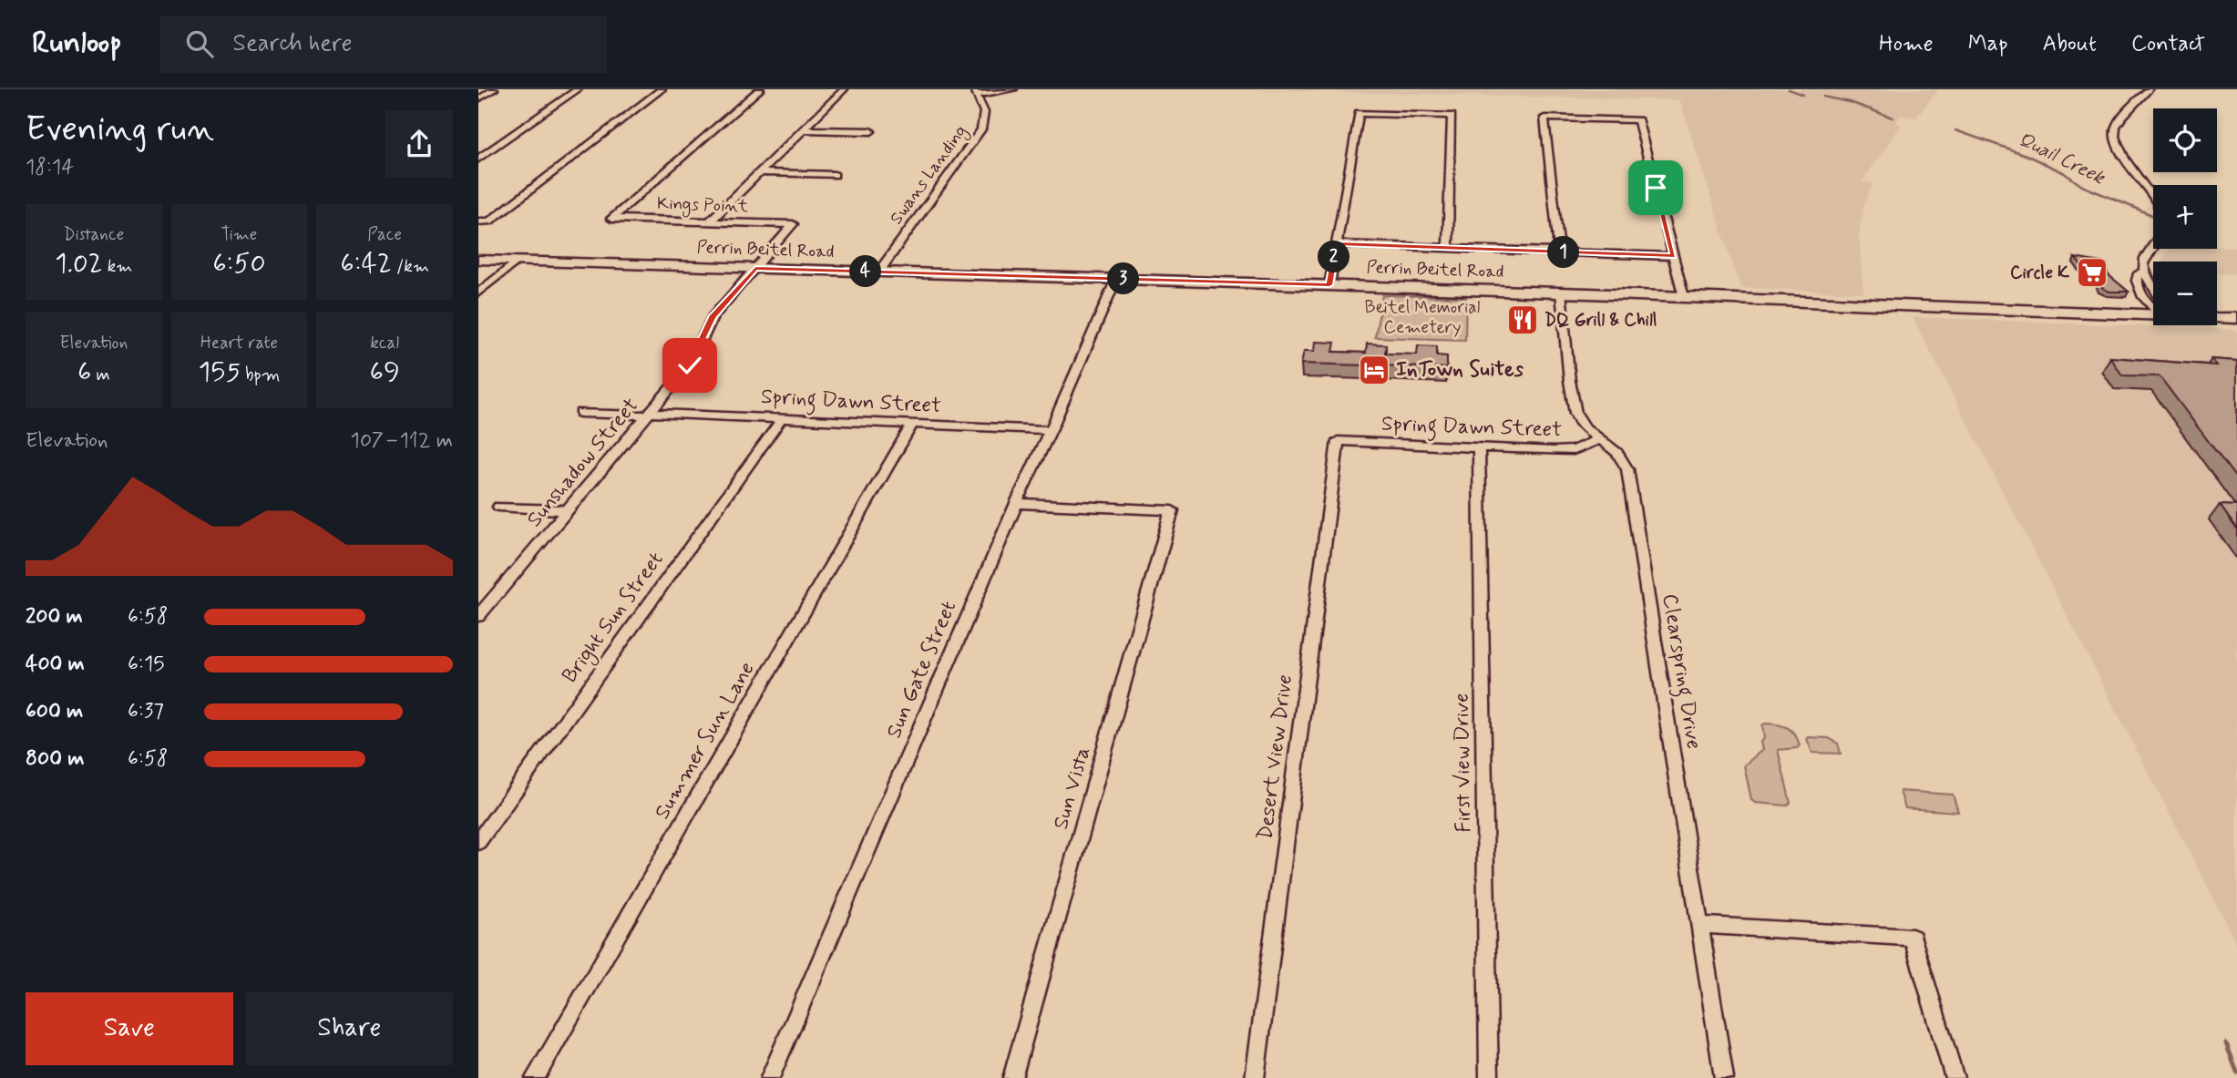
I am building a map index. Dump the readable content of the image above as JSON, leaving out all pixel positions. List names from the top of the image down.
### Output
{
  "streets": {
    "main road": ["Perrin Beitel Road"],
    "street": [
      "Swans Landing",
      "Kings Point",
      "Spring Dawn Street",
      "Sunshadow Street",
      "Bright Sun Street",
      "Sun Gate Street",
      "Clearspring Drive",
      "Summer Sun Lane",
      "Desert View Drive",
      "First View Drive",
      "Sun Vista"
    ]
  },
  "crossings": [
    ["Swans Landing", "Perrin Beitel Road"],
    ["Kings Point", "Sunshadow Street"],
    ["Perrin Beitel Road", "Sunshadow Street"],
    ["Perrin Beitel Road", "Sun Gate Street"],
    ["Perrin Beitel Road", "Clearspring Drive"],
    ["Spring Dawn Street", "Sunshadow Street"],
    ["Spring Dawn Street", "Bright Sun Street"],
    ["Spring Dawn Street", "Sun Gate Street"],
    ["Spring Dawn Street", "Clearspring Drive"],
    ["Spring Dawn Street", "Summer Sun Lane"],
    ["Spring Dawn Street", "Desert View Drive"],
    ["Spring Dawn Street", "First View Drive"],
    ["Sun Gate Street", "Sun Vista"]
  ],
  "water": ["Quail Creek"],
  "parks": ["Beitel Memorial Cemetery"],
  "places": {
    "supermarket": ["Circle K"],
    "restaurant": ["DQ Grill & Chill"],
    "hotel": ["InTown Suites"]
  },
  "page": {
    "header": "Runloop",
    "search": "Search here",
    "nav": [
      "Home",
      "Map",
      "About",
      "Contact"
    ],
    "heading": ["Evening run", "18:14"],
    "map_buttons": ["+", "−"],
    "stats": [
      ["Distance", "1.02 km"],
      ["Time", "6:50"],
      ["Pace", "6:42 /km"],
      ["Elevation", "6 m"],
      ["Heart rate", "155 bpm"],
      ["kcal", "69"]
    ],
    "pins": [
      "1",
      "2",
      "4",
      "3"
    ],
    "chart": ["Elevation", "107–112 m"],
    "list": [
      {
        "name": "200 m",
        "note": "6:58"
      },
      {
        "name": "400 m",
        "note": "6:15"
      },
      {
        "name": "600 m",
        "note": "6:37"
      },
      {
        "name": "800 m",
        "note": "6:58"
      }
    ],
    "buttons": ["Save", "Share"]
  }
}
